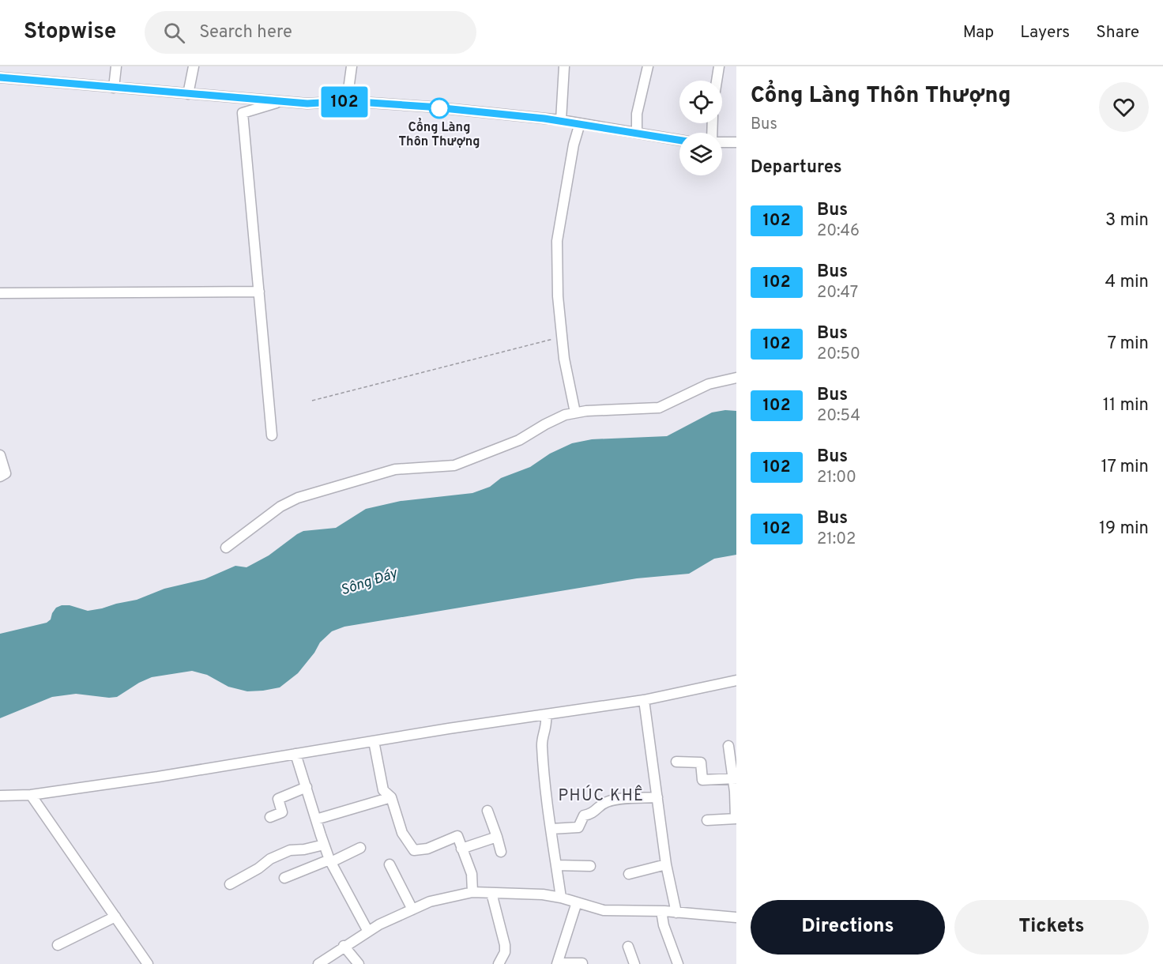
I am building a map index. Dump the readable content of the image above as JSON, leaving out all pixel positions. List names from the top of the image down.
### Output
{
  "districts": ["PHÚC KHÊ"],
  "water": ["Sông Đáy"],
  "places": ["Cổng Làng Thôn Thượng"],
  "lines": ["bus line 102"],
  "page": {
    "header": "Stopwise",
    "search": "Search here",
    "nav": ["Map", "Layers", "Share"],
    "on_map": "102",
    "heading": [
      ["Cổng Làng Thôn Thượng", "Bus"],
      "Departures"
    ],
    "list": [
      {
        "mark": "102",
        "name": "Bus",
        "note": "20:46",
        "value": "3 min"
      },
      {
        "mark": "102",
        "name": "Bus",
        "note": "20:47",
        "value": "4 min"
      },
      {
        "mark": "102",
        "name": "Bus",
        "note": "20:50",
        "value": "7 min"
      },
      {
        "mark": "102",
        "name": "Bus",
        "note": "20:54",
        "value": "11 min"
      },
      {
        "mark": "102",
        "name": "Bus",
        "note": "21:00",
        "value": "17 min"
      },
      {
        "mark": "102",
        "name": "Bus",
        "note": "21:02",
        "value": "19 min"
      }
    ],
    "buttons": ["Directions", "Tickets"]
  }
}
